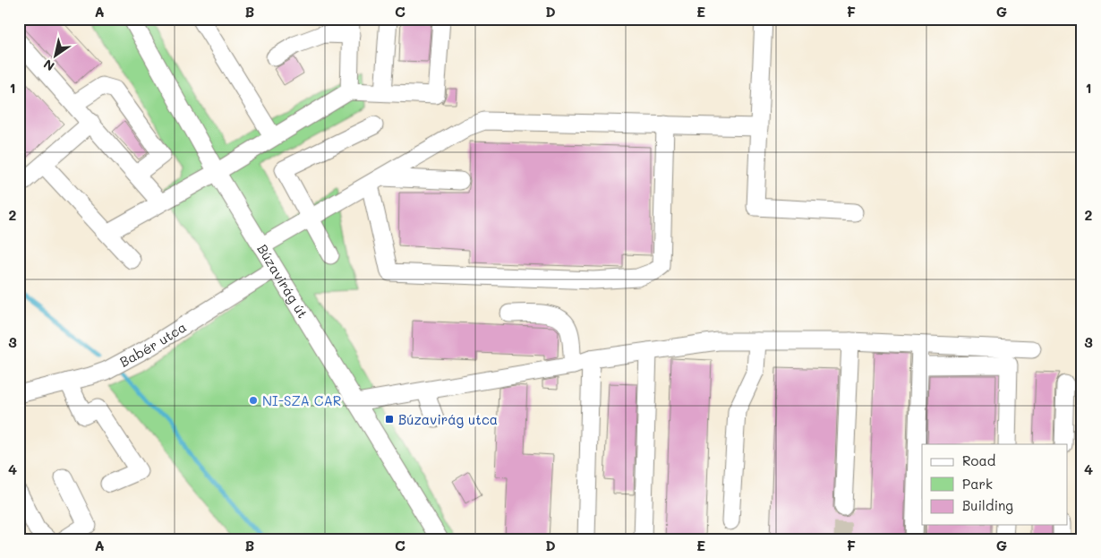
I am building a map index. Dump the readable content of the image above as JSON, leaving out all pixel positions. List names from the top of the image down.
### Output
{
  "streets": {
    "street": ["Búzavirág út", "Babér utca"]
  },
  "crossings": [
    ["Búzavirág út", "Babér utca"]
  ],
  "places": {
    "other": ["NI-SZA CAR"],
    "transit": ["Búzavirág utca"]
  },
  "legend": ["Road", "Park", "Building"],
  "north": "bottom left",
  "grid": {
    "columns": [
      "A",
      "B",
      "C",
      "D",
      "E",
      "F",
      "G"
    ],
    "rows": [
      "1",
      "2",
      "3",
      "4"
    ]
  }
}
